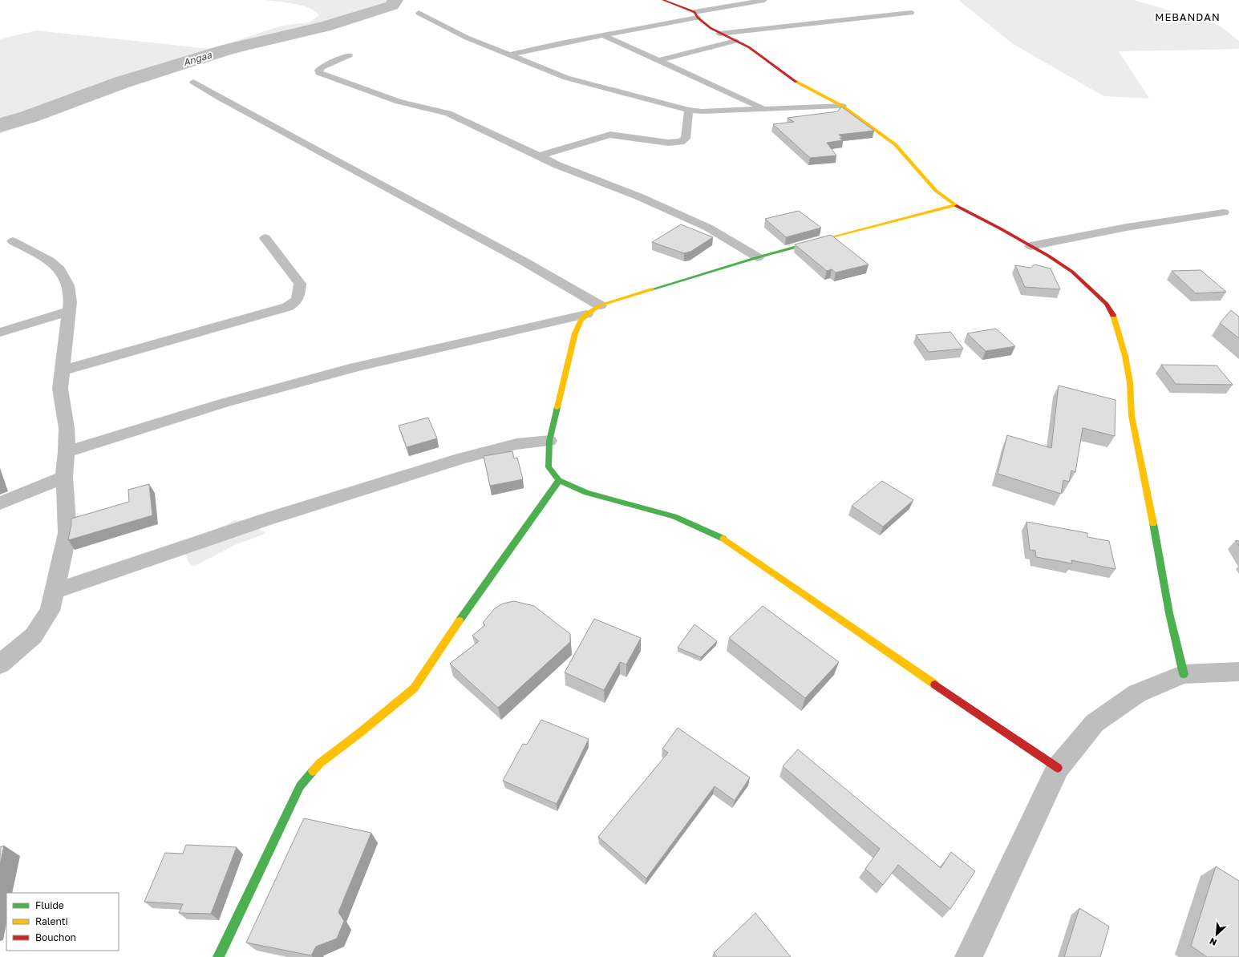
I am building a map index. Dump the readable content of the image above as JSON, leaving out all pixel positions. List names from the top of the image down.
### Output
{
  "districts": ["MEBANDAN"],
  "water": ["Angaa"],
  "legend": ["Fluide", "Ralenti", "Bouchon"],
  "north": "bottom left"
}
